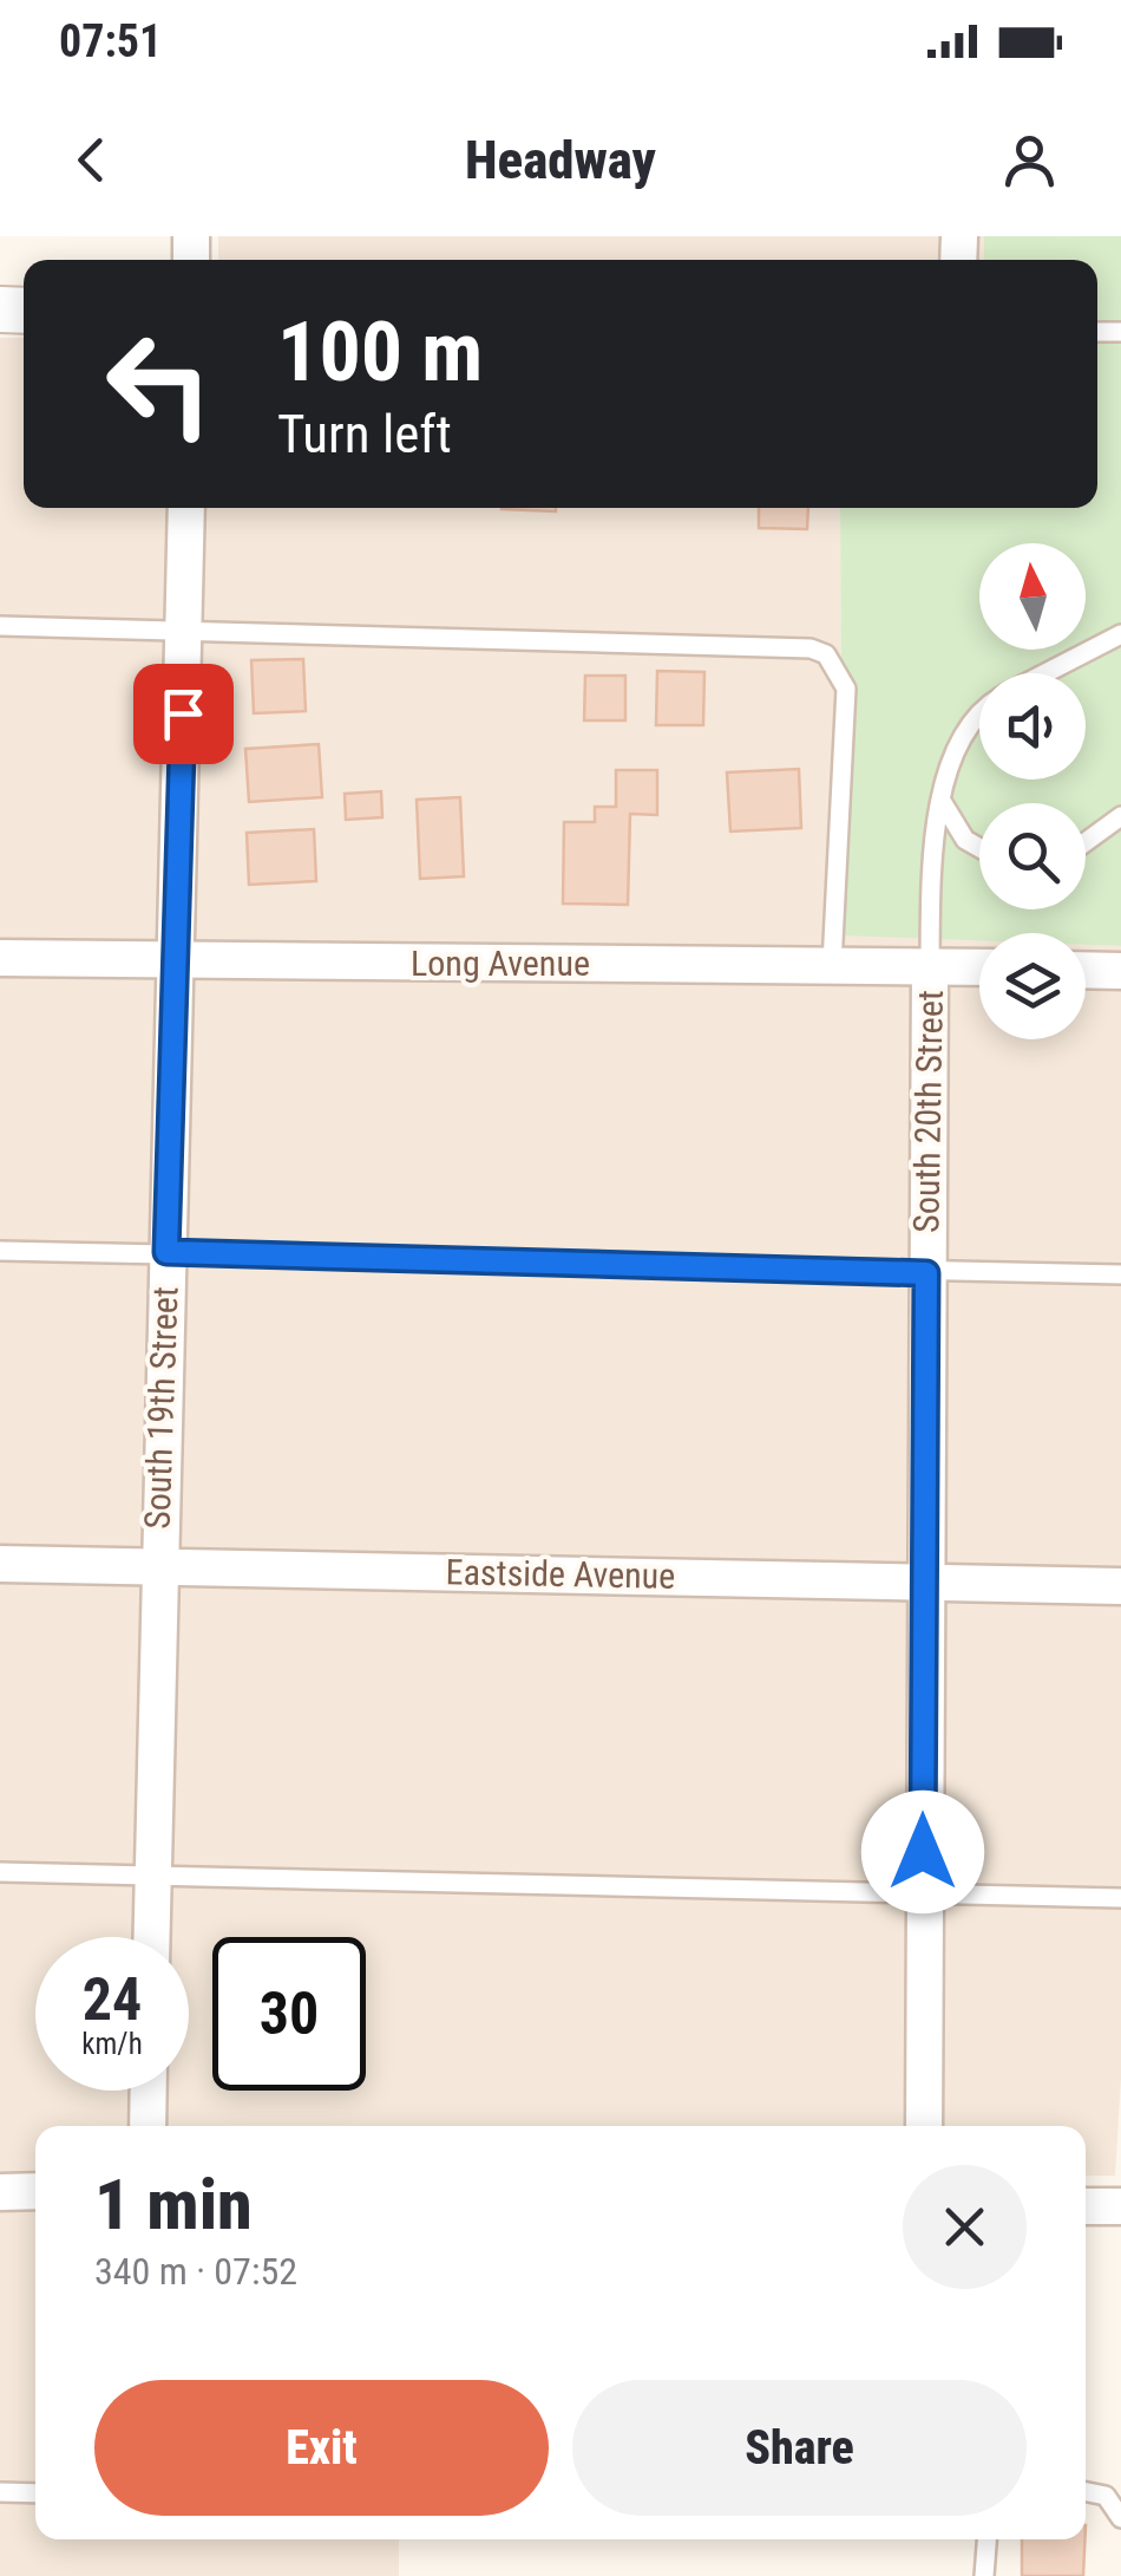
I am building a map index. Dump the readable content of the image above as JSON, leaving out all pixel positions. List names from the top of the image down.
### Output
{
  "streets": {
    "street": [
      "Long Avenue",
      "South 20th Street",
      "South 19th Street",
      "Eastside Avenue"
    ]
  },
  "crossings": [
    ["Long Avenue", "South 20th Street"],
    ["Long Avenue", "South 19th Street"],
    ["South 20th Street", "Eastside Avenue"],
    ["South 19th Street", "Eastside Avenue"]
  ],
  "north": "top",
  "page": {
    "status": "07:51",
    "header": "Headway",
    "turn": ["100 m", "Turn left"],
    "speed": "24 km/h",
    "limit": "30",
    "heading": ["1 min", "340 m · 07:52"],
    "buttons": ["Exit", "Share"]
  }
}
